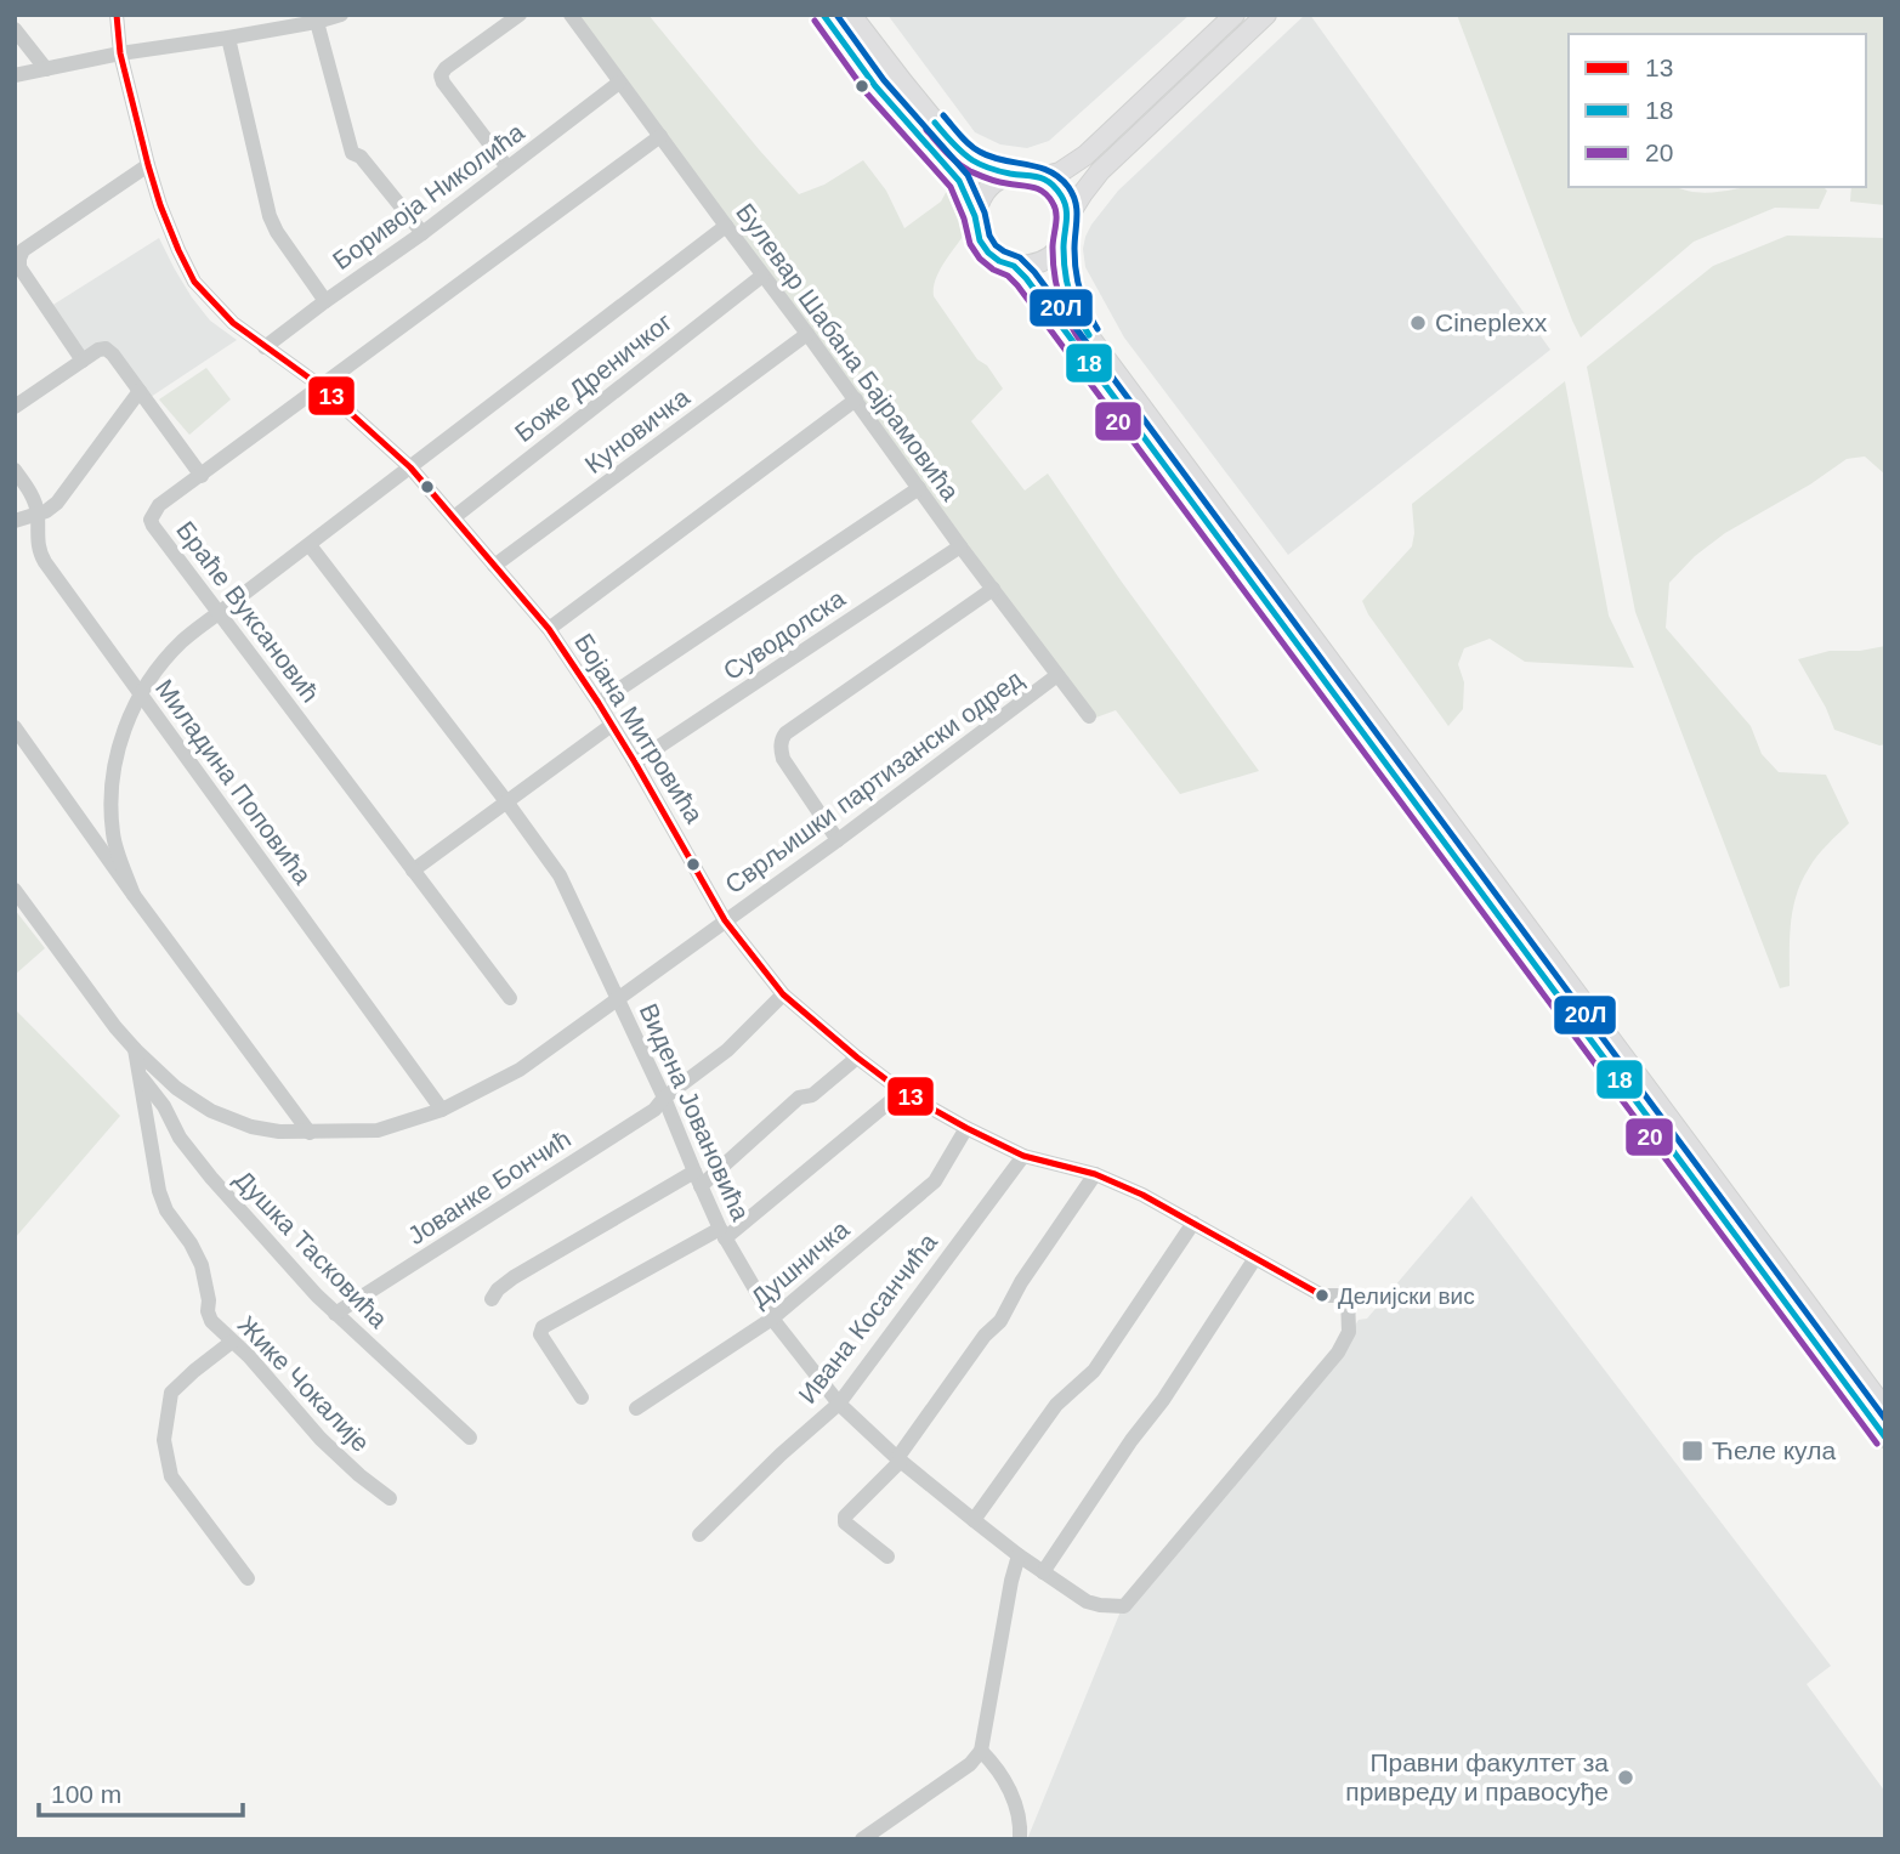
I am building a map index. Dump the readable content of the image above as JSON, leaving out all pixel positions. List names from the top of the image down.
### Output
{
  "streets": {
    "street": [
      "Боривоја Николића",
      "Булевар Шабана Бајрамовића",
      "Боже Дреничког",
      "Куновичка",
      "Браће Вуксановић",
      "Суводолска",
      "Бојана Митровића",
      "Миладина Поповића",
      "Сврљишки партизански одред",
      "Видена Јовановића",
      "Јованке Бончић",
      "Душка Тасковића",
      "Душничка",
      "Ивана Косанчића",
      "Жике Чокалије"
    ]
  },
  "crossings": [
    ["Боривоја Николића", "Булевар Шабана Бајрамовића"],
    ["Боривоја Николића", "Бојана Митровића"],
    ["Булевар Шабана Бајрамовића", "Боже Дреничког"],
    ["Булевар Шабана Бајрамовића", "Куновичка"],
    ["Булевар Шабана Бајрамовића", "Браће Вуксановић"],
    ["Булевар Шабана Бајрамовића", "Суводолска"],
    ["Булевар Шабана Бајрамовића", "Сврљишки партизански одред"],
    ["Боже Дреничког", "Бојана Митровића"],
    ["Куновичка", "Бојана Митровића"],
    ["Браће Вуксановић", "Бојана Митровића"],
    ["Суводолска", "Бојана Митровића"],
    ["Бојана Митровића", "Сврљишки партизански одред"],
    ["Бојана Митровића", "Видена Јовановића"],
    ["Бојана Митровића", "Јованке Бончић"],
    ["Бојана Митровића", "Душничка"],
    ["Бојана Митровића", "Ивана Косанчића"],
    ["Миладина Поповића", "Сврљишки партизански одред"],
    ["Сврљишки партизански одред", "Видена Јовановића"],
    ["Сврљишки партизански одред", "Жике Чокалије"],
    ["Видена Јовановића", "Јованке Бончић"],
    ["Видена Јовановића", "Душничка"],
    ["Видена Јовановића", "Ивана Косанчића"],
    ["Јованке Бончић", "Душка Тасковића"],
    ["Душка Тасковића", "Жике Чокалије"]
  ],
  "places": {
    "other": ["Cineplexx", "Делијски вис", "Правни факултет за привреду и правосуђе"],
    "transit": ["Ћеле кула"]
  },
  "lines": [
    "transit line 13",
    "transit line 18",
    "transit line 20Л",
    "transit line 20"
  ],
  "legend": ["13", "18", "20"],
  "scale_bar": "100 m"
}
